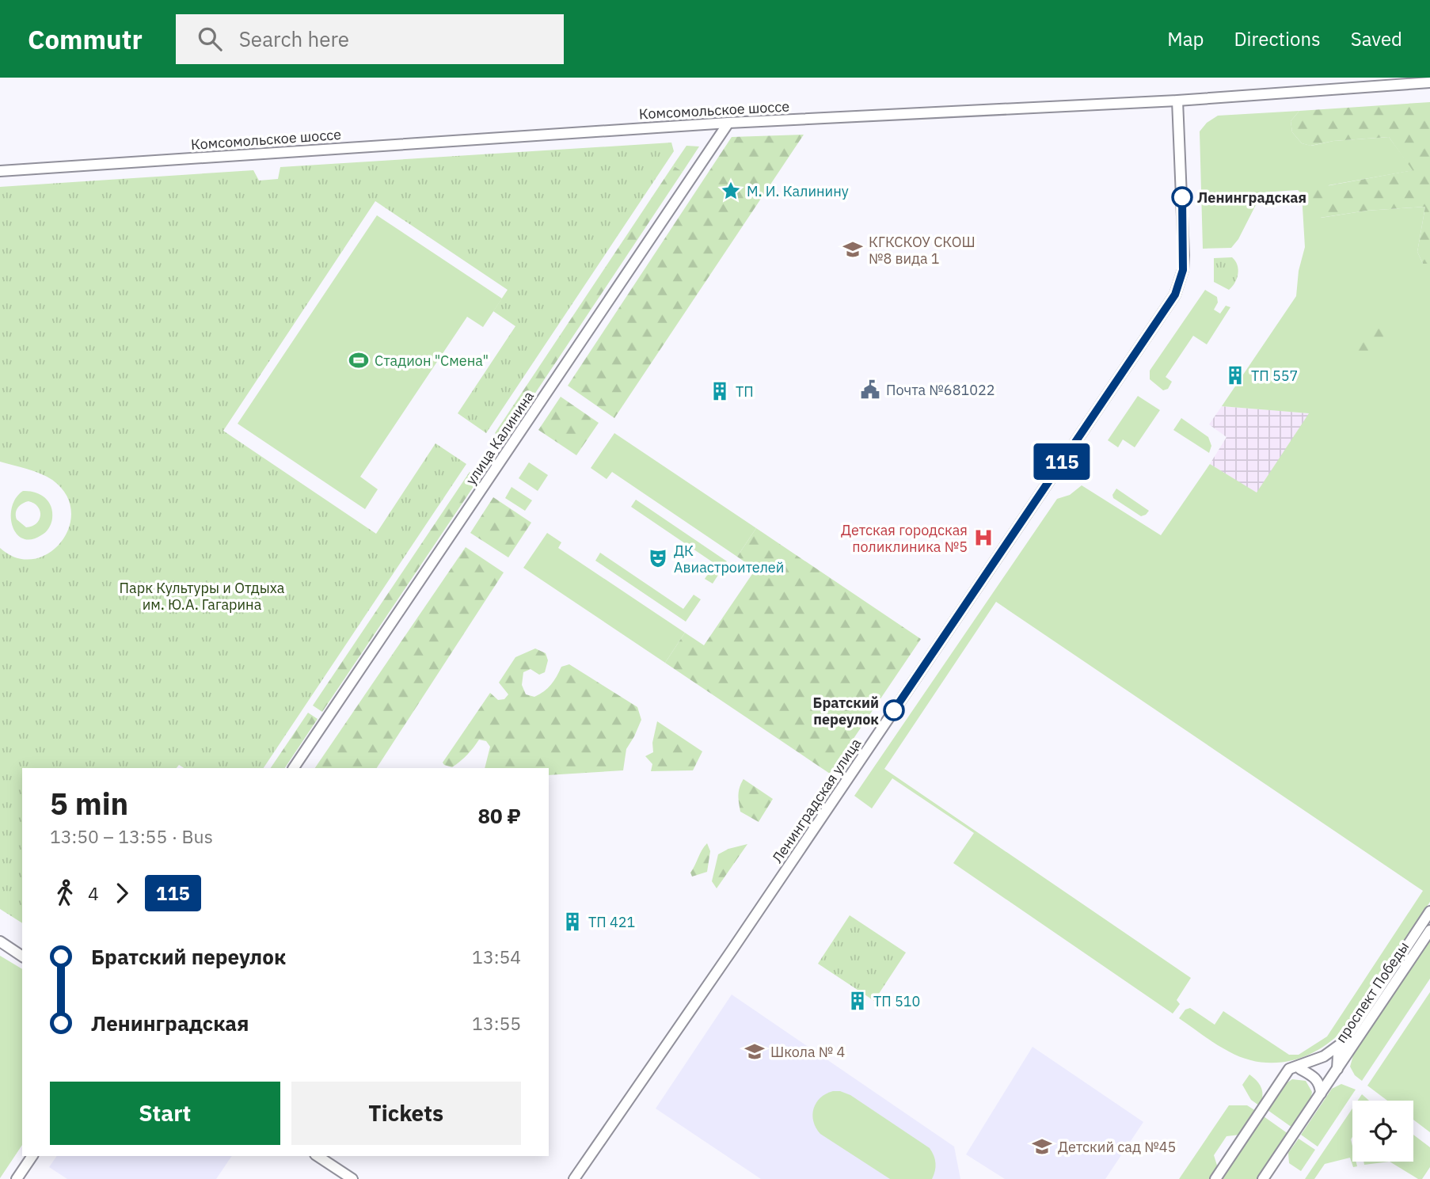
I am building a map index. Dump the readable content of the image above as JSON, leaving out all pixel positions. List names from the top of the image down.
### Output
{
  "streets": {
    "main road": [
      "Комсомольское шоссе",
      "улица Калинина",
      "Ленинградская улица",
      "проспект Победы"
    ]
  },
  "crossings": [
    ["Комсомольское шоссе", "улица Калинина"],
    ["Комсомольское шоссе", "Ленинградская улица"]
  ],
  "parks": ["Парк Культуры и Отдыха им. Ю.А. Гагарина"],
  "places": {
    "place": ["М. И. Калинину"],
    "other": ["Ленинградская", "Братский переулок"],
    "school or university": ["КГКСКОУ СКОШ №8 вида 1", "Школа № 4", "Детский сад №45"],
    "sports": ["Стадион \"Смена\""],
    "building": [
      "ТП 557",
      "ТП",
      "ТП 421",
      "ТП 510"
    ],
    "public building": ["Почта №681022"],
    "hospital": ["Детская городская поликлиника №5"],
    "theatre": ["ДК Авиастроителей"]
  },
  "lines": ["bus line 115"],
  "page": {
    "header": "Commutr",
    "search": "Search here",
    "nav": ["Map", "Directions", "Saved"],
    "on_map": "115",
    "heading": ["5 min", "13:50 – 13:55 · Bus", "80 ₽"],
    "legs": ["4", "115"],
    "list": [
      {
        "name": "Братский переулок",
        "value": "13:54"
      },
      {
        "name": "Ленинградская",
        "value": "13:55"
      }
    ],
    "buttons": ["Start", "Tickets"]
  }
}
